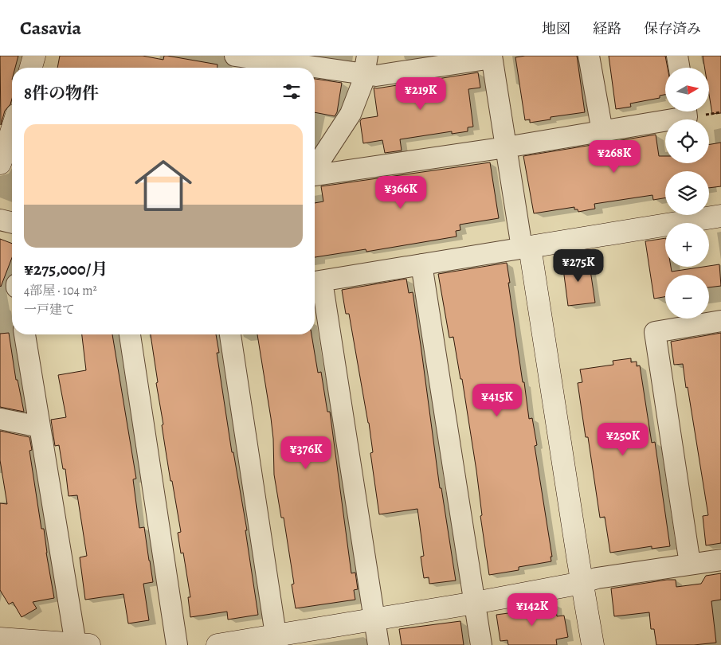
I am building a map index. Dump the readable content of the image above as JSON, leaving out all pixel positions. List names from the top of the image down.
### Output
{
  "north": "right",
  "page": {
    "header": "Casavia",
    "nav": ["地図", "経路", "保存済み"],
    "map_buttons": ["+", "−"],
    "heading": "8件の物件",
    "price": [
      "¥219K",
      "¥268K",
      "¥366K",
      "¥275K",
      "¥415K",
      "¥250K",
      "¥376K",
      "¥142K"
    ],
    "list": [
      {
        "name": "¥275,000/月",
        "note": "4部屋 · 104 m² · 一戸建て"
      }
    ]
  }
}
